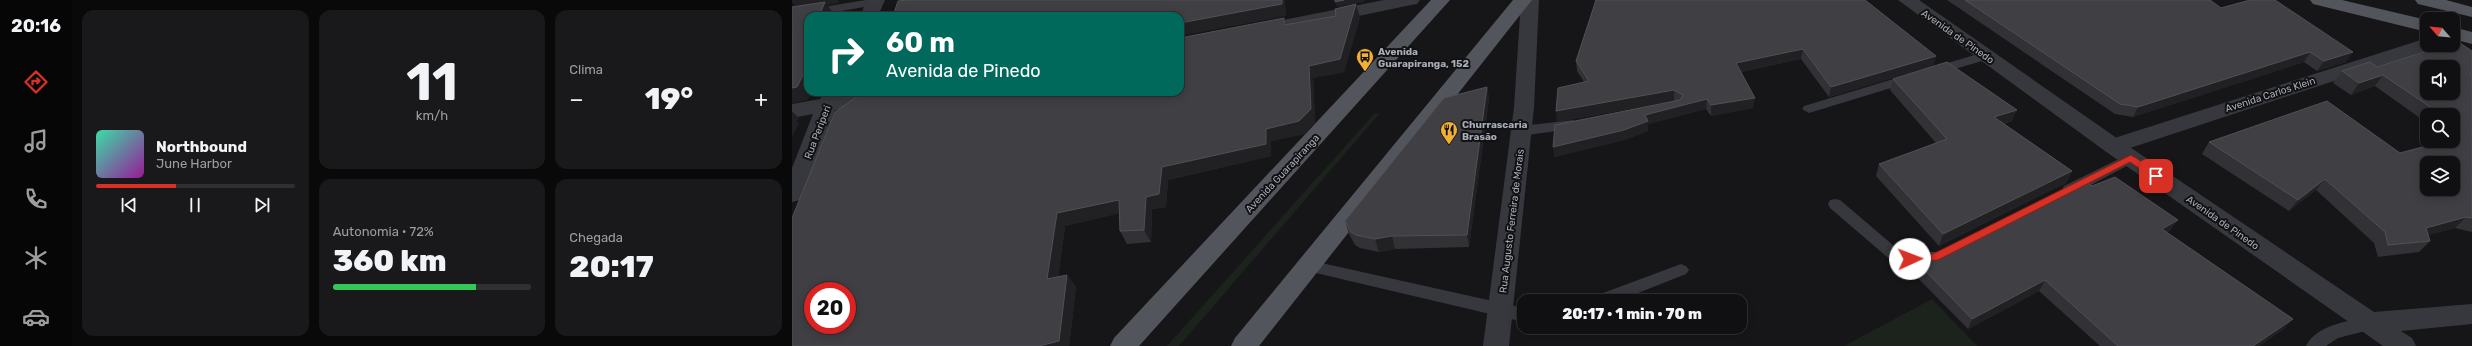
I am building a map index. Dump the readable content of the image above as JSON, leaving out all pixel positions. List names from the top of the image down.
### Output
{
  "streets": {
    "main road": ["Avenida Guarapiranga"],
    "street": [
      "Avenida de Pinedo",
      "Avenida Carlos Klein",
      "Rua Periperi",
      "Rua Augusto Ferreira de Morais"
    ]
  },
  "crossings": [
    ["Avenida de Pinedo", "Avenida Carlos Klein"]
  ],
  "places": {
    "bus stop": ["Avenida Guarapiranga, 152"],
    "restaurant": ["Churrascaria Brasão"]
  },
  "north": "top left",
  "page": {
    "tabs": "20:16",
    "tile": [
      ["11", "km/h"],
      "Clima",
      ["Autonomia · 72%", "360 km"],
      ["Chegada", "20:17"]
    ],
    "turn": ["60 m", "Avenida de Pinedo"],
    "heat": ["−", "19°", "+"],
    "song": ["Northbound", "June Harbor"],
    "limit": "20",
    "trip": "20:17 · 1 min · 70 m"
  }
}
